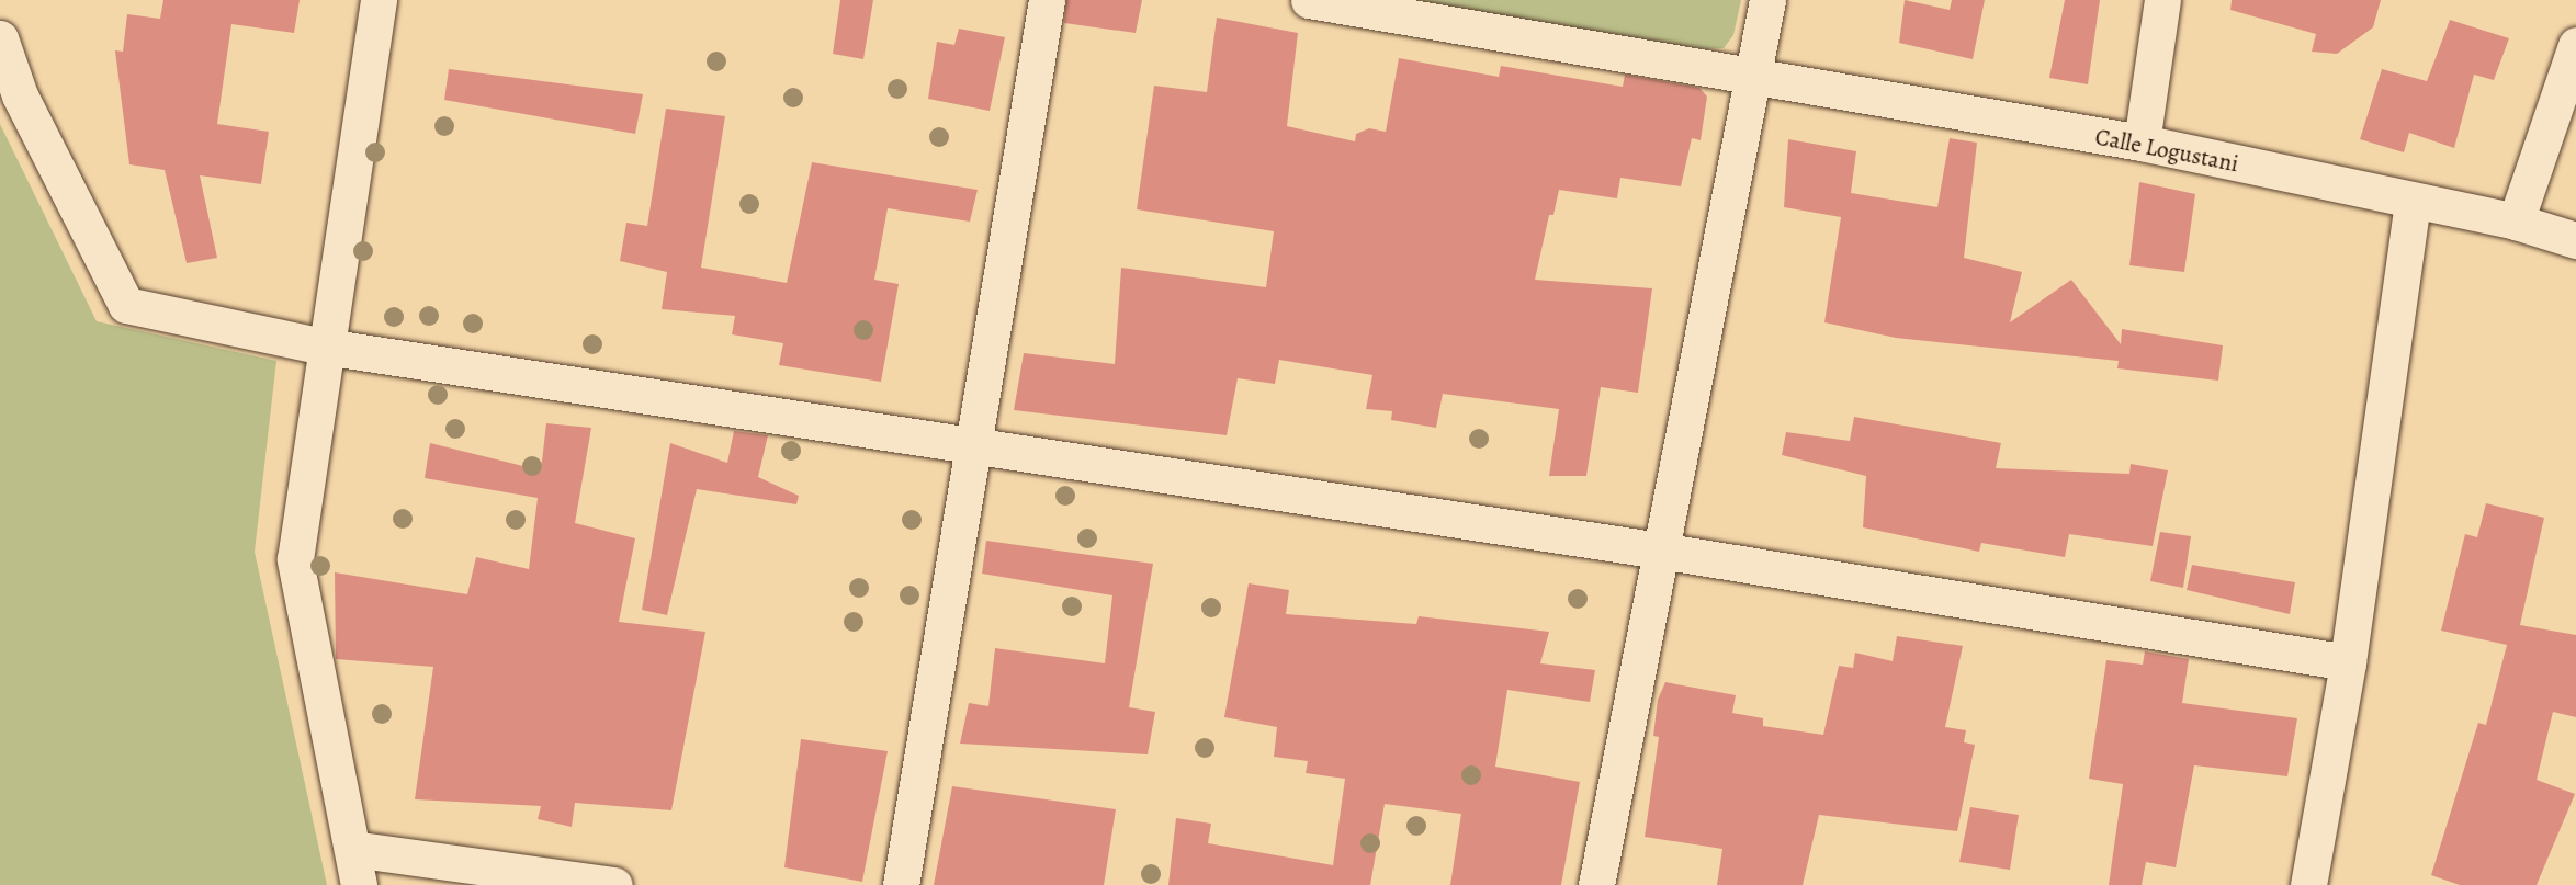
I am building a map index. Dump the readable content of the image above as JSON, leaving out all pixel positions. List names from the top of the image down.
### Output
{
  "streets": {
    "street": ["Calle Logustani"]
  }
}
